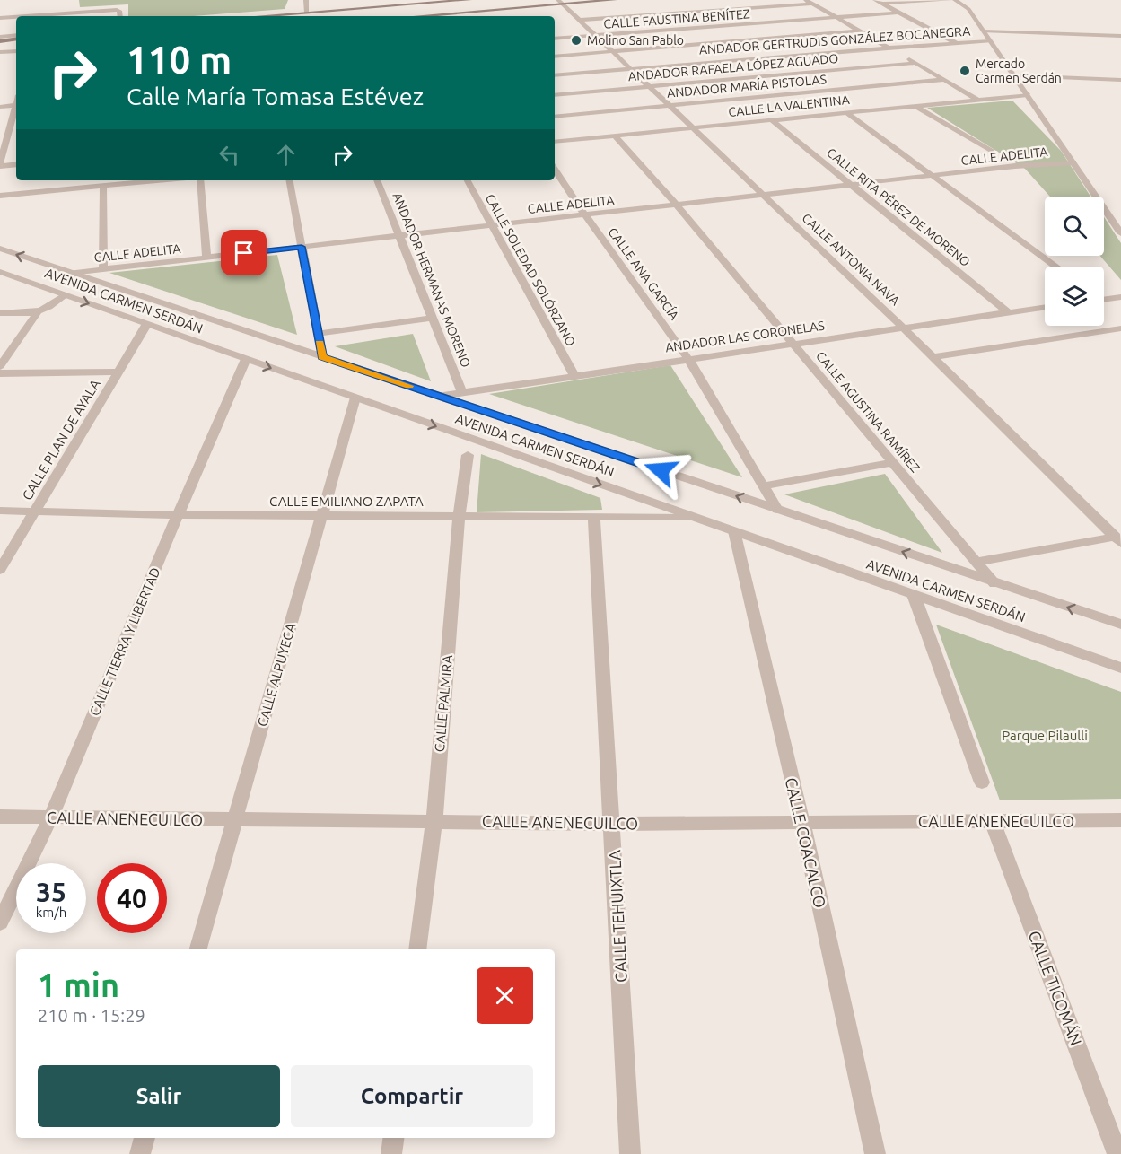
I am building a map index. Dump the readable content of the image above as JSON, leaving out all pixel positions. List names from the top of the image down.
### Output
{
  "streets": {
    "street": [
      "CALLE FAUSTINA BENÍTEZ",
      "ANDADOR GERTRUDIS GONZÁLEZ BOCANEGRA",
      "ANDADOR RAFAELA LÓPEZ AGUADO",
      "ANDADOR MARÍA PISTOLAS",
      "CALLE LA VALENTINA",
      "CALLE ADELITA",
      "CALLE RITA PÉREZ DE MORENO",
      "CALLE ANTONIA NAVA",
      "CALLE SOLEDAD SOLÓRZANO",
      "CALLE ANA GARCÍA",
      "ANDADOR HERMANAS MORENO",
      "AVENIDA CARMEN SERDÁN",
      "ANDADOR LAS CORONELAS",
      "CALLE AGUSTINA RAMÍREZ",
      "CALLE PLAN DE AYALA",
      "CALLE EMILIANO ZAPATA",
      "CALLE TIERRA Y LIBERTAD",
      "CALLE ALPUYECA",
      "CALLE PALMIRA",
      "CALLE ANENECUILCO",
      "CALLE COACALCO",
      "CALLE TEHUIXTLA",
      "CALLE TICOMÁN"
    ]
  },
  "crossings": [
    ["CALLE FAUSTINA BENÍTEZ", "CALLE ANTONIA NAVA"],
    ["ANDADOR GERTRUDIS GONZÁLEZ BOCANEGRA", "CALLE ANTONIA NAVA"],
    ["ANDADOR RAFAELA LÓPEZ AGUADO", "CALLE ANTONIA NAVA"],
    ["ANDADOR MARÍA PISTOLAS", "CALLE ANTONIA NAVA"],
    ["CALLE LA VALENTINA", "CALLE RITA PÉREZ DE MORENO"],
    ["CALLE LA VALENTINA", "CALLE ANTONIA NAVA"],
    ["CALLE LA VALENTINA", "CALLE AGUSTINA RAMÍREZ"],
    ["CALLE ADELITA", "CALLE RITA PÉREZ DE MORENO"],
    ["CALLE ADELITA", "CALLE ANTONIA NAVA"],
    ["CALLE ADELITA", "CALLE SOLEDAD SOLÓRZANO"],
    ["CALLE ADELITA", "CALLE ANA GARCÍA"],
    ["CALLE ADELITA", "ANDADOR HERMANAS MORENO"],
    ["CALLE ADELITA", "AVENIDA CARMEN SERDÁN"],
    ["CALLE ADELITA", "CALLE AGUSTINA RAMÍREZ"],
    ["CALLE RITA PÉREZ DE MORENO", "ANDADOR LAS CORONELAS"],
    ["CALLE ANTONIA NAVA", "ANDADOR LAS CORONELAS"],
    ["CALLE SOLEDAD SOLÓRZANO", "ANDADOR LAS CORONELAS"],
    ["CALLE ANA GARCÍA", "AVENIDA CARMEN SERDÁN"],
    ["CALLE ANA GARCÍA", "ANDADOR LAS CORONELAS"],
    ["ANDADOR HERMANAS MORENO", "ANDADOR LAS CORONELAS"],
    ["AVENIDA CARMEN SERDÁN", "ANDADOR LAS CORONELAS"],
    ["AVENIDA CARMEN SERDÁN", "CALLE AGUSTINA RAMÍREZ"],
    ["AVENIDA CARMEN SERDÁN", "CALLE PLAN DE AYALA"],
    ["AVENIDA CARMEN SERDÁN", "CALLE EMILIANO ZAPATA"],
    ["AVENIDA CARMEN SERDÁN", "CALLE TIERRA Y LIBERTAD"],
    ["AVENIDA CARMEN SERDÁN", "CALLE ALPUYECA"],
    ["AVENIDA CARMEN SERDÁN", "CALLE COACALCO"],
    ["ANDADOR LAS CORONELAS", "CALLE AGUSTINA RAMÍREZ"],
    ["CALLE PLAN DE AYALA", "CALLE EMILIANO ZAPATA"],
    ["CALLE EMILIANO ZAPATA", "CALLE TIERRA Y LIBERTAD"],
    ["CALLE EMILIANO ZAPATA", "CALLE ALPUYECA"],
    ["CALLE EMILIANO ZAPATA", "CALLE PALMIRA"],
    ["CALLE EMILIANO ZAPATA", "CALLE TEHUIXTLA"],
    ["CALLE TIERRA Y LIBERTAD", "CALLE ANENECUILCO"],
    ["CALLE ALPUYECA", "CALLE ANENECUILCO"],
    ["CALLE PALMIRA", "CALLE ANENECUILCO"],
    ["CALLE ANENECUILCO", "CALLE COACALCO"],
    ["CALLE ANENECUILCO", "CALLE TEHUIXTLA"],
    ["CALLE ANENECUILCO", "CALLE TICOMÁN"]
  ],
  "parks": ["Parque Pilaulli"],
  "places": ["Molino San Pablo", "Mercado Carmen Serdán"],
  "page": {
    "turn": ["110 m", "Calle María Tomasa Estévez"],
    "speed": "35 km/h",
    "limit": "40",
    "heading": ["1 min", "210 m · 15:29"],
    "buttons": ["Salir", "Compartir"]
  }
}
